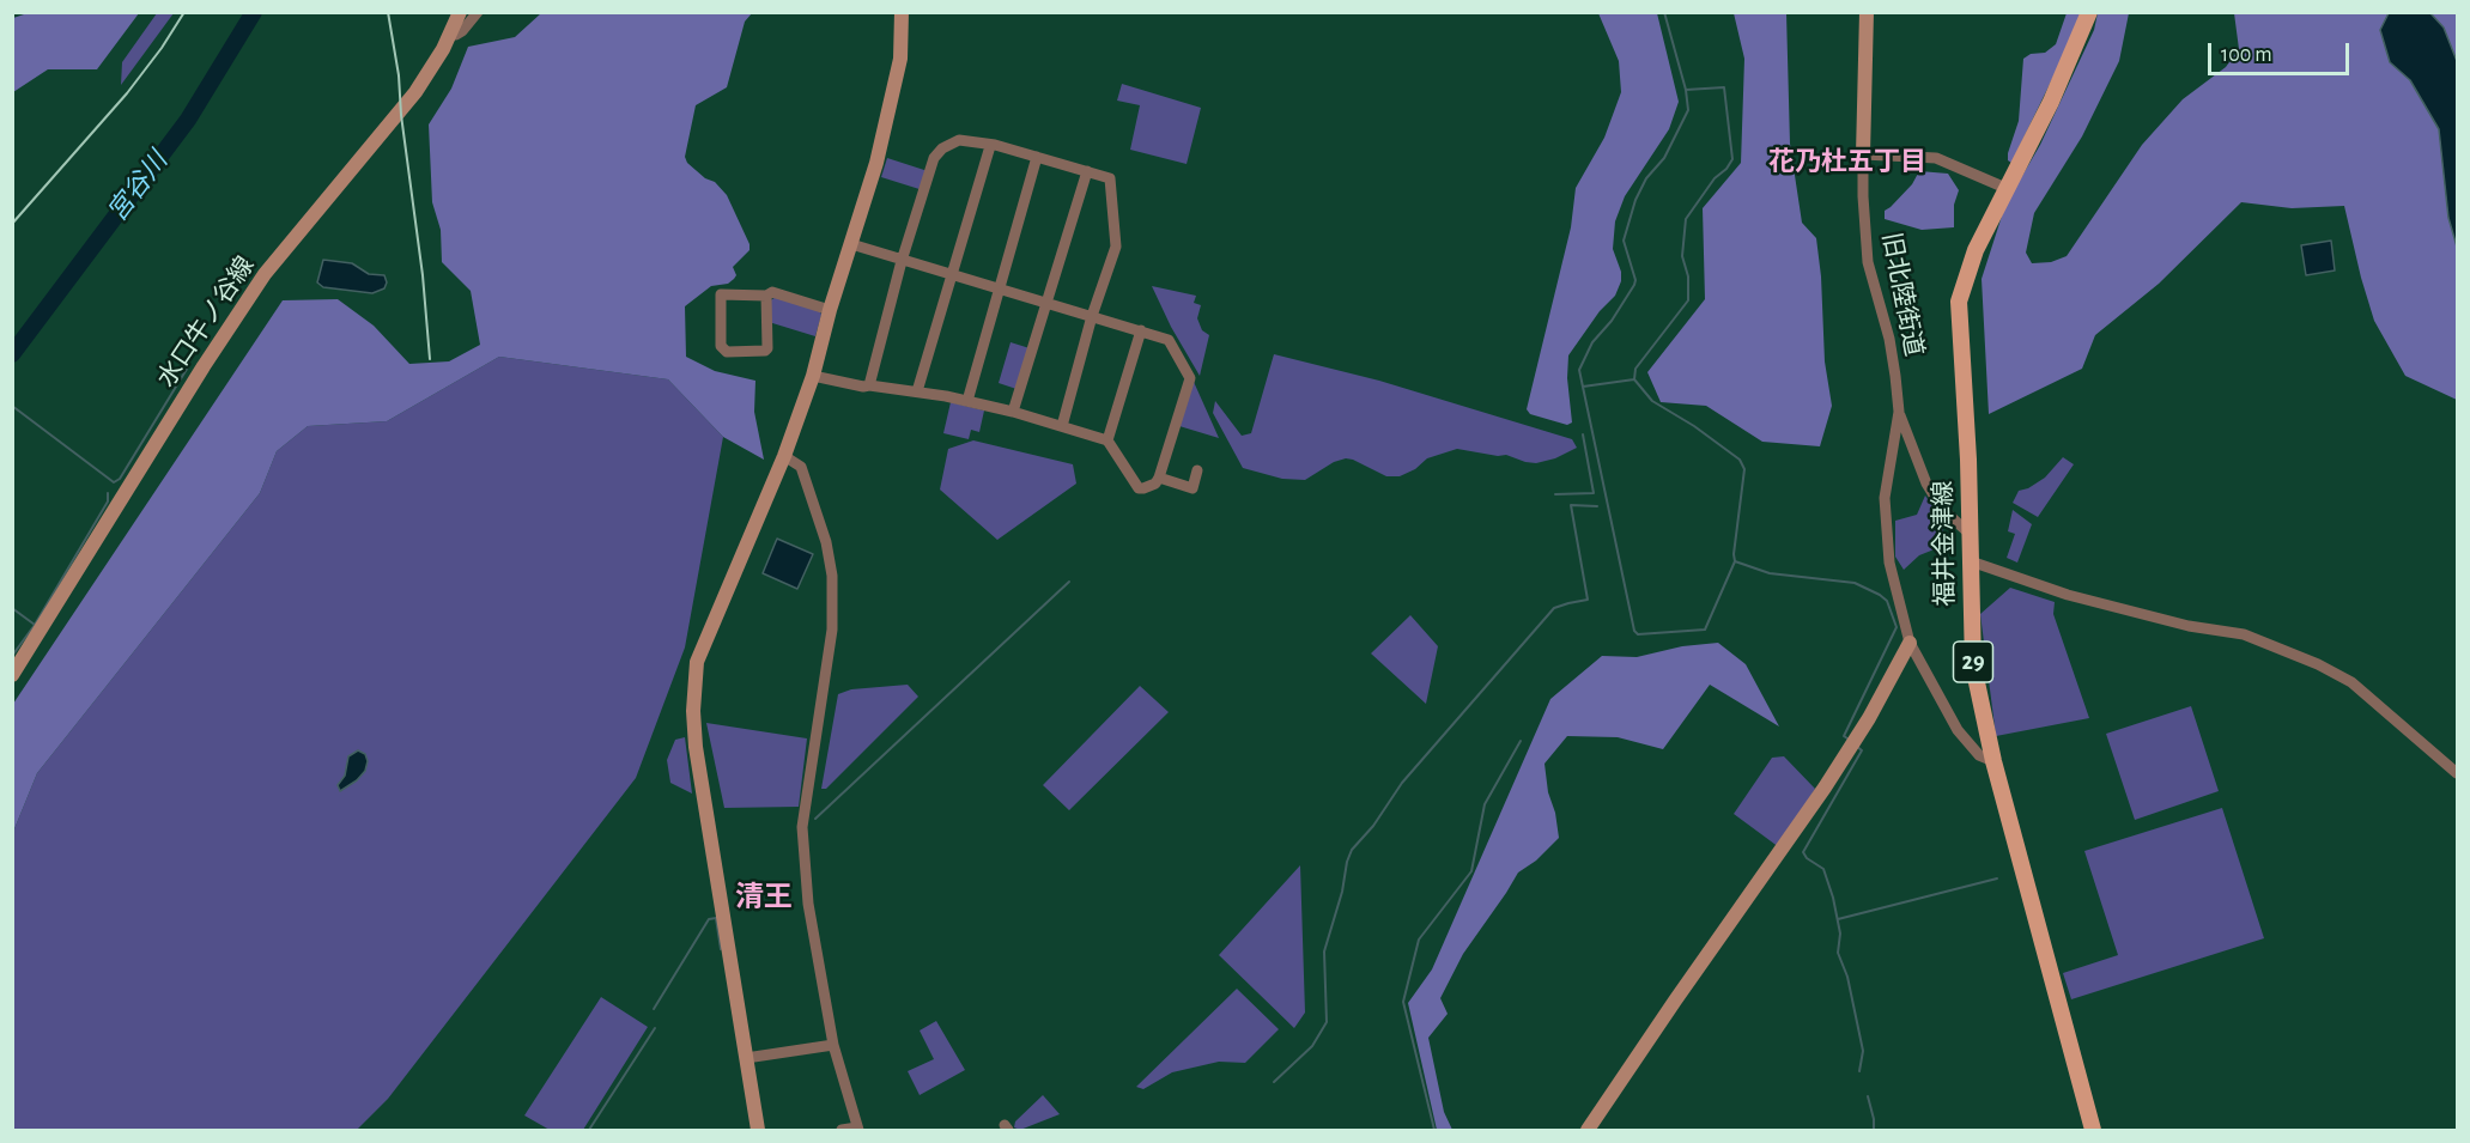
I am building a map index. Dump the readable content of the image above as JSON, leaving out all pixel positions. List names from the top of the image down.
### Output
{
  "streets": {
    "main road": ["福井金津線", "29"],
    "street": ["旧北陸街道", "水口牛ノ谷線"]
  },
  "crossings": [
    ["旧北陸街道", "福井金津線"]
  ],
  "districts": ["花乃杜五丁目", "清王"],
  "water": ["宮谷川"],
  "scale_bar": "100 m"
}
